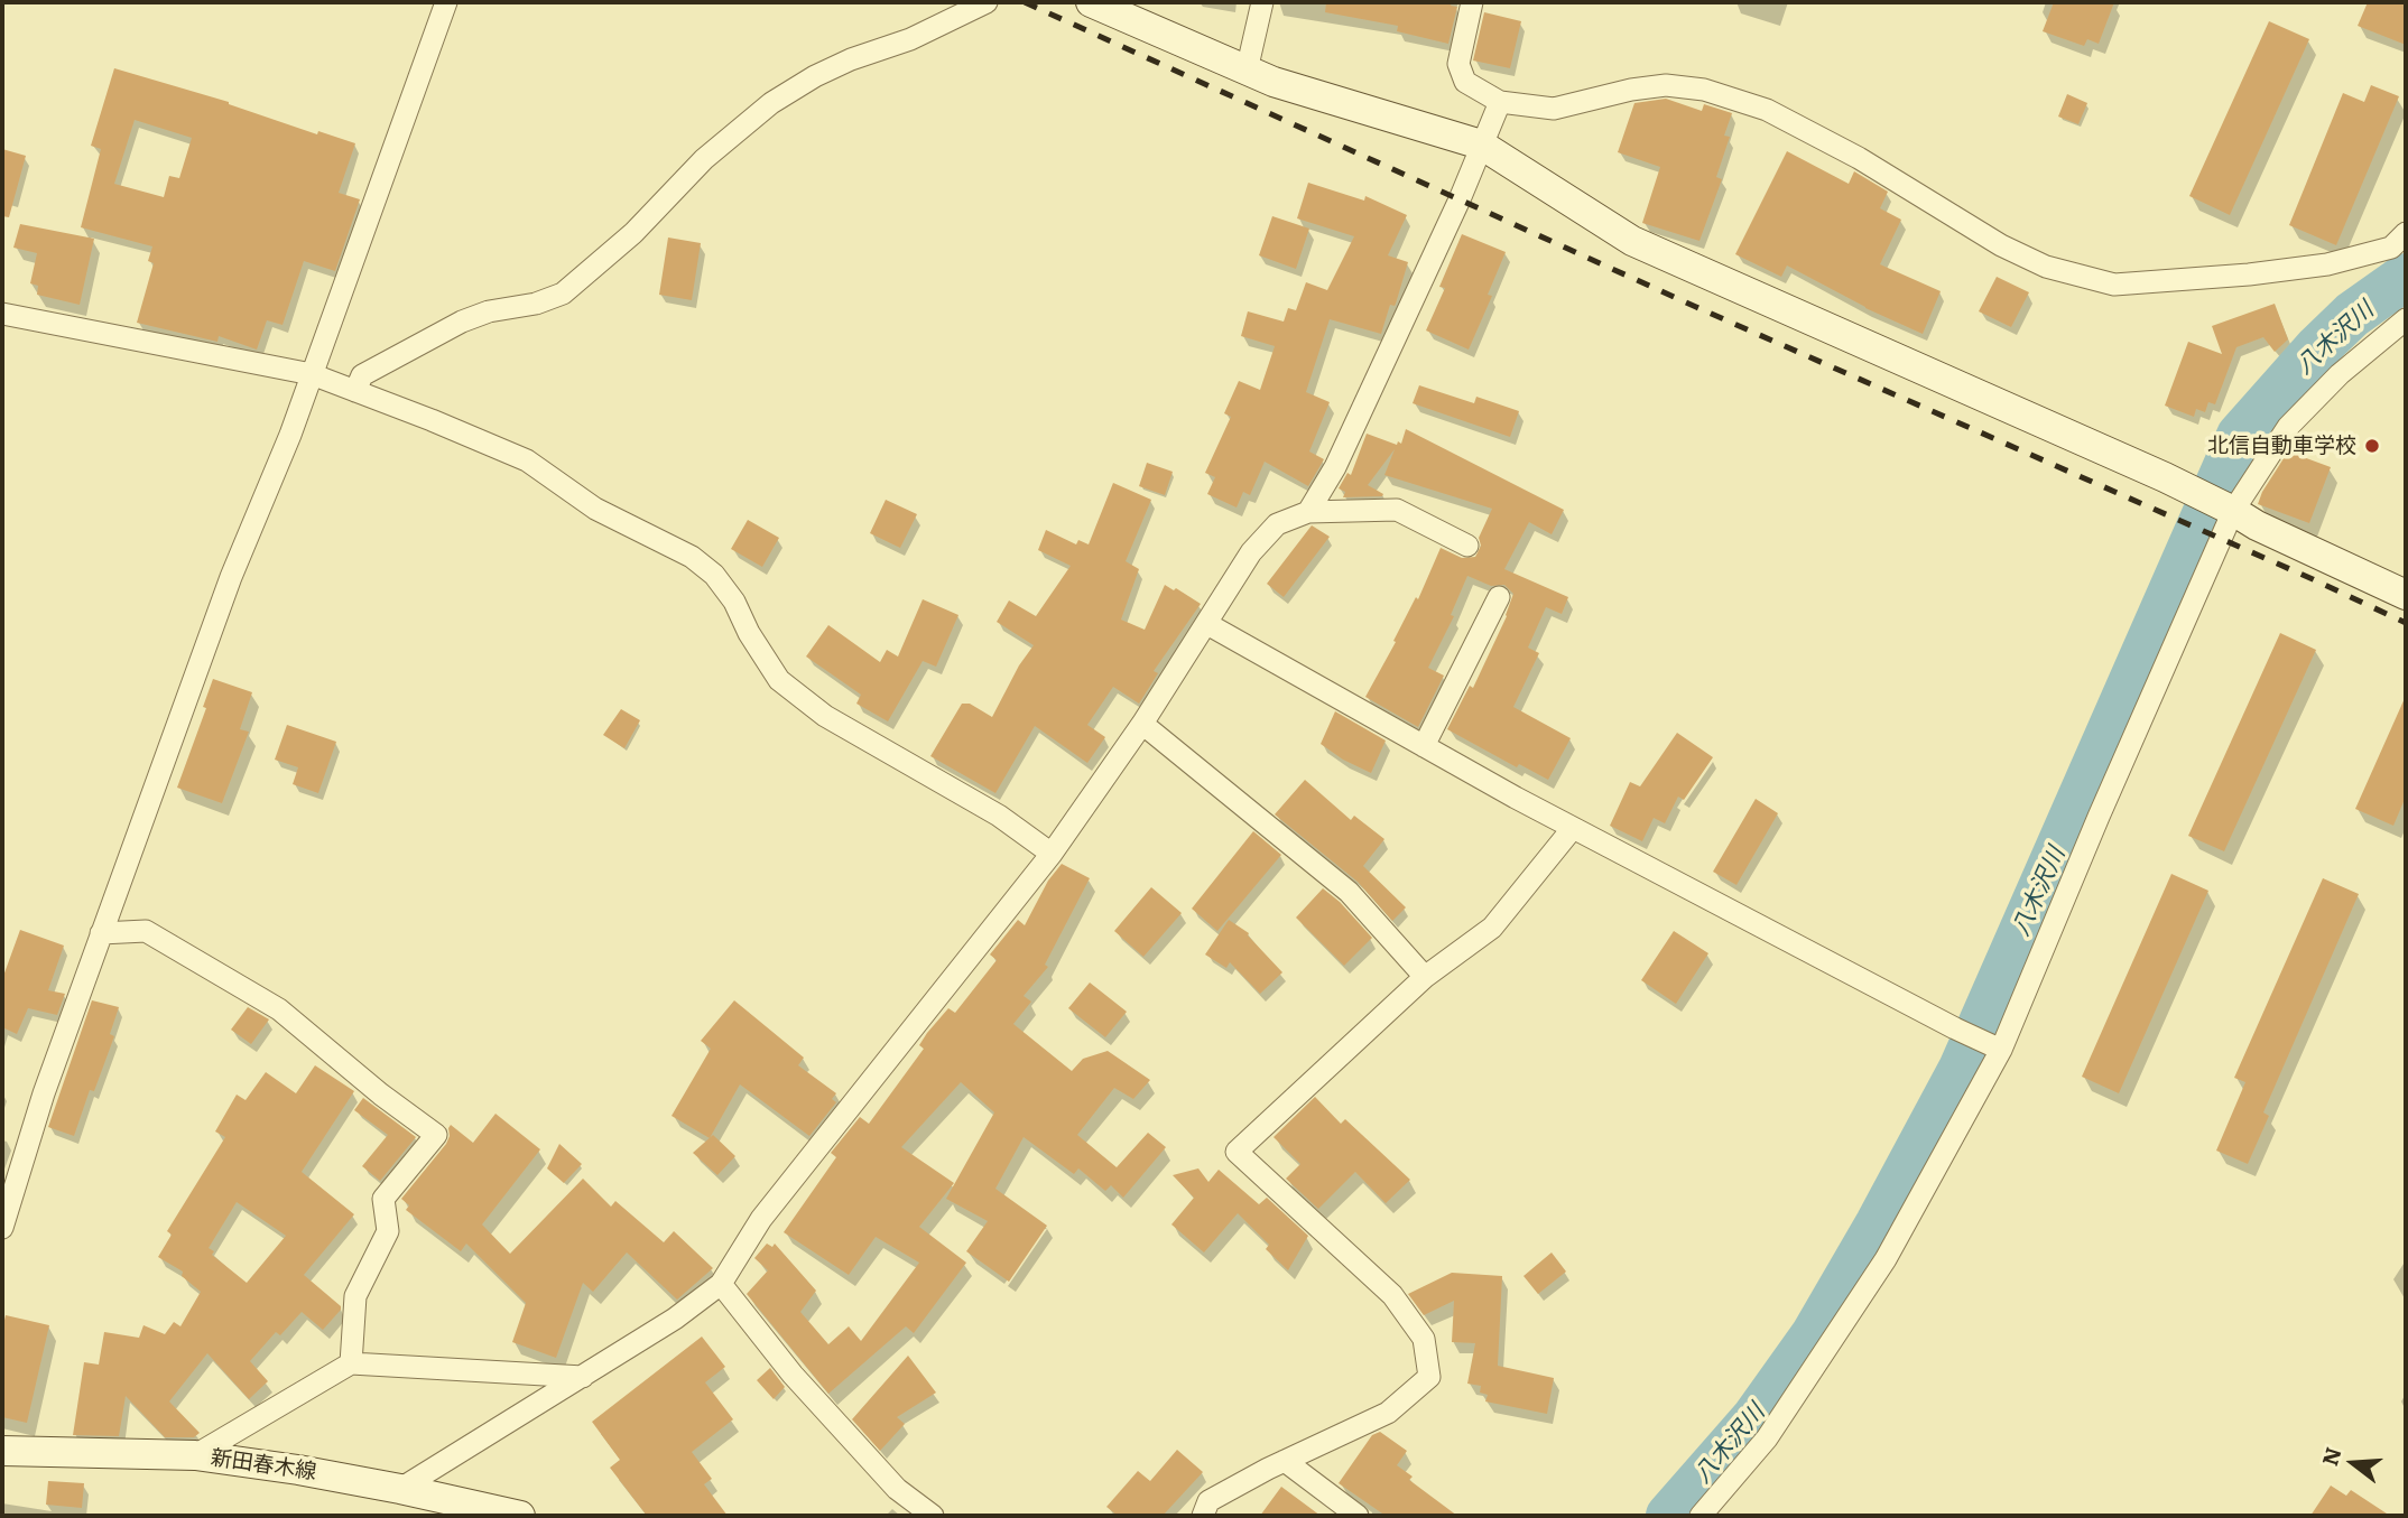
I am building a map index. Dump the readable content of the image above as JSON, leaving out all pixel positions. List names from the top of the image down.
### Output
{
  "streets": {
    "street": ["新田春木線"]
  },
  "water": ["八木沢川"],
  "places": ["北信自動車学校"],
  "north": "left"
}
